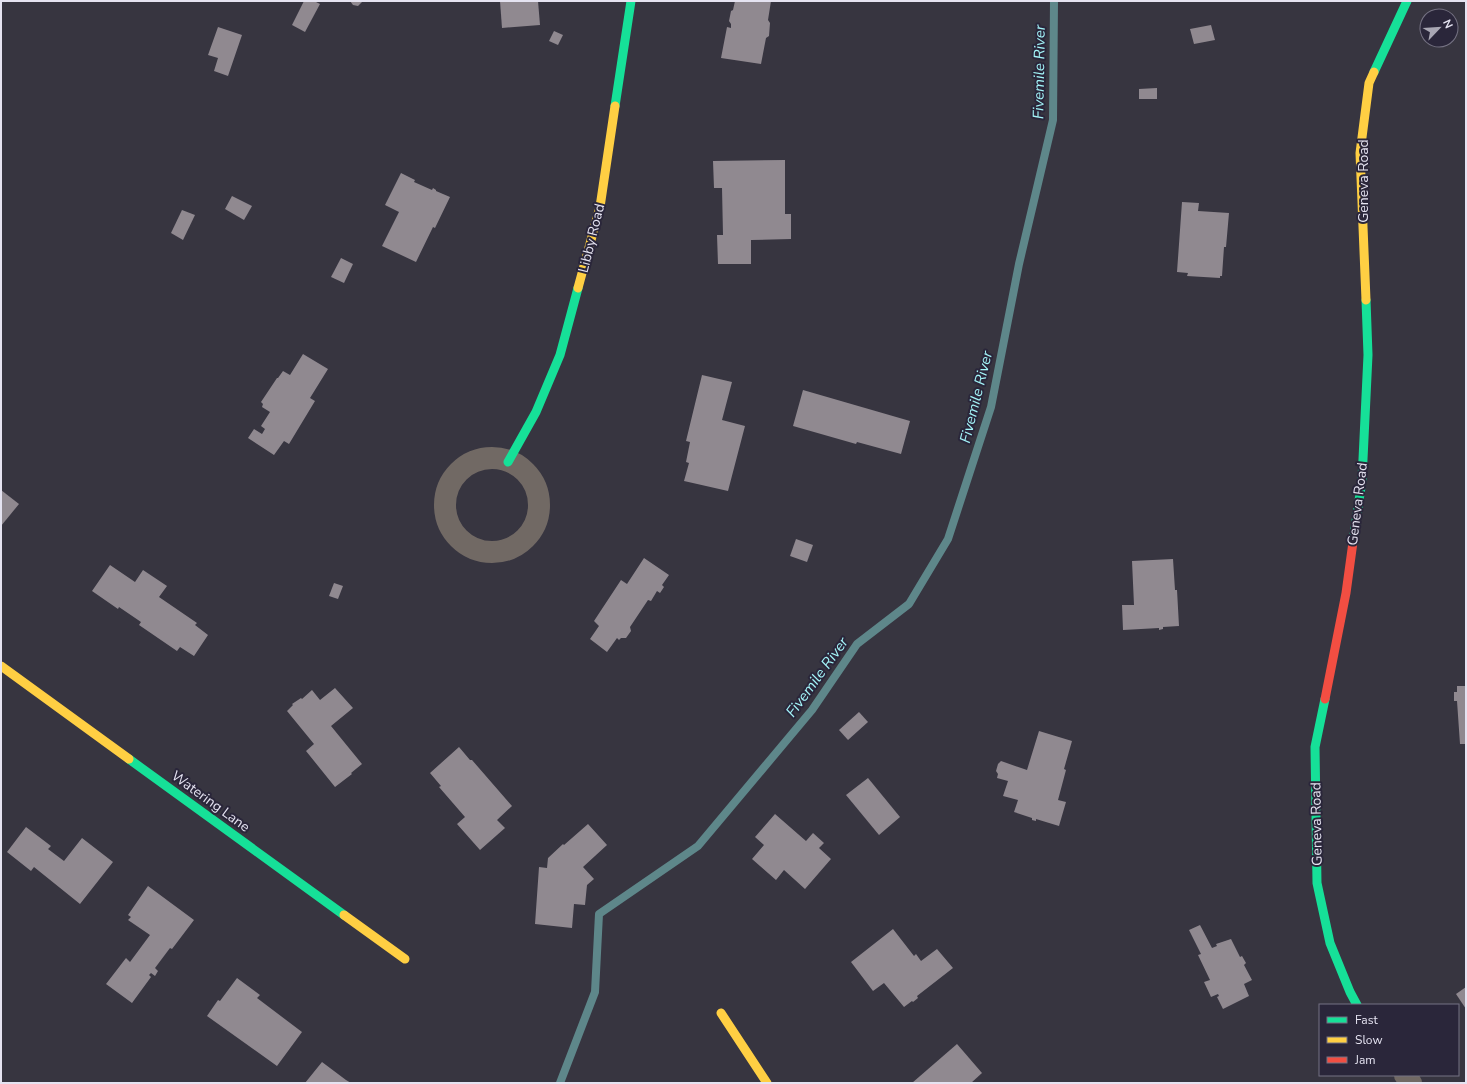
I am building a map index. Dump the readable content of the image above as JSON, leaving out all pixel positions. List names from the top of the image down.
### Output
{
  "streets": {
    "street": ["Geneva Road", "Libby Road", "Watering Lane"]
  },
  "water": ["Fivemile River"],
  "legend": ["Fast", "Slow", "Jam"],
  "north": "top right"
}
